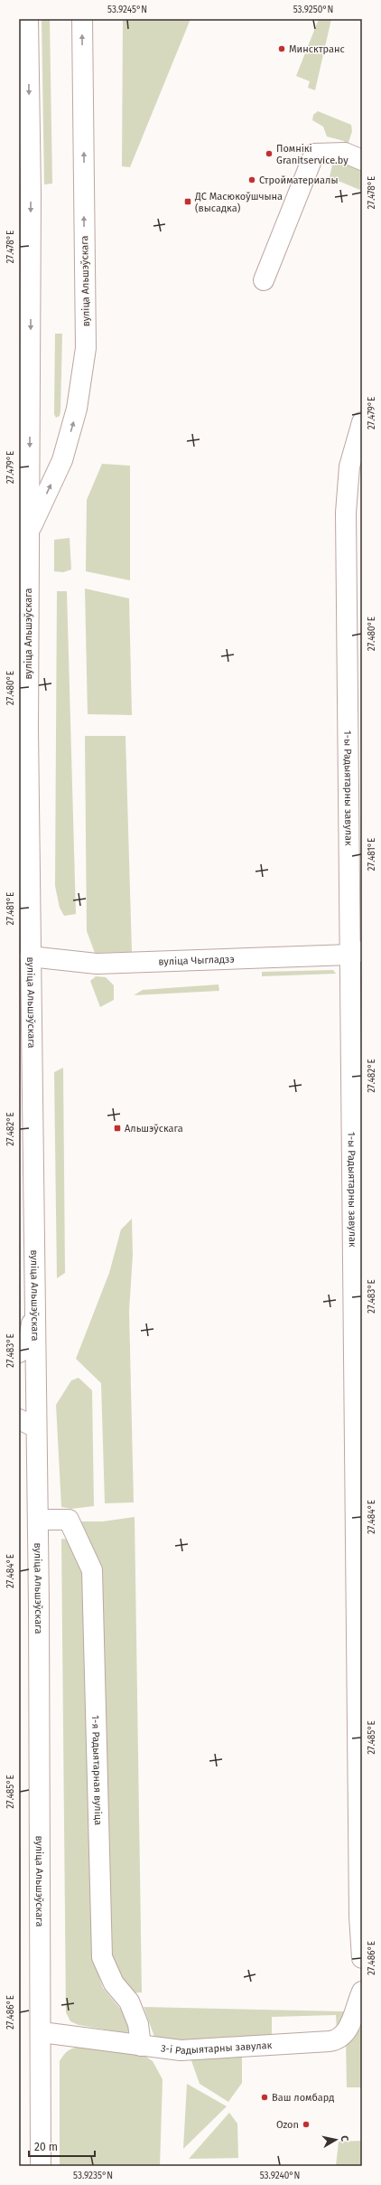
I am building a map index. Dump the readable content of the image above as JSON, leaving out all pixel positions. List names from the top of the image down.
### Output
{
  "streets": {
    "street": [
      "вуліца Альшэўскага",
      "1-ы Радыятарны завулак",
      "вуліца Чыгладзэ",
      "1-я Радыятарная вуліца",
      "3-і Радыятарны завулак"
    ]
  },
  "crossings": [
    ["вуліца Альшэўскага", "вуліца Чыгладзэ"],
    ["вуліца Альшэўскага", "1-я Радыятарная вуліца"],
    ["вуліца Альшэўскага", "3-і Радыятарны завулак"],
    ["1-ы Радыятарны завулак", "вуліца Чыгладзэ"],
    ["1-я Радыятарная вуліца", "3-і Радыятарны завулак"]
  ],
  "places": {
    "other": [
      "Минсктранс",
      "Помнікі Granitservice.by",
      "Стройматериалы",
      "Ваш ломбард",
      "Ozon"
    ],
    "transit": ["ДС Масюкоўшчына (высадка)", "Альшэўскага"]
  },
  "scale_bar": "20 m",
  "north": "right",
  "coordinates": [
    "53.9245°N",
    "53.9250°N",
    "27.478°E",
    "27.479°E",
    "27.480°E",
    "27.481°E",
    "27.482°E",
    "27.483°E",
    "27.484°E",
    "27.485°E",
    "27.486°E",
    "53.9235°N",
    "53.9240°N"
  ]
}
